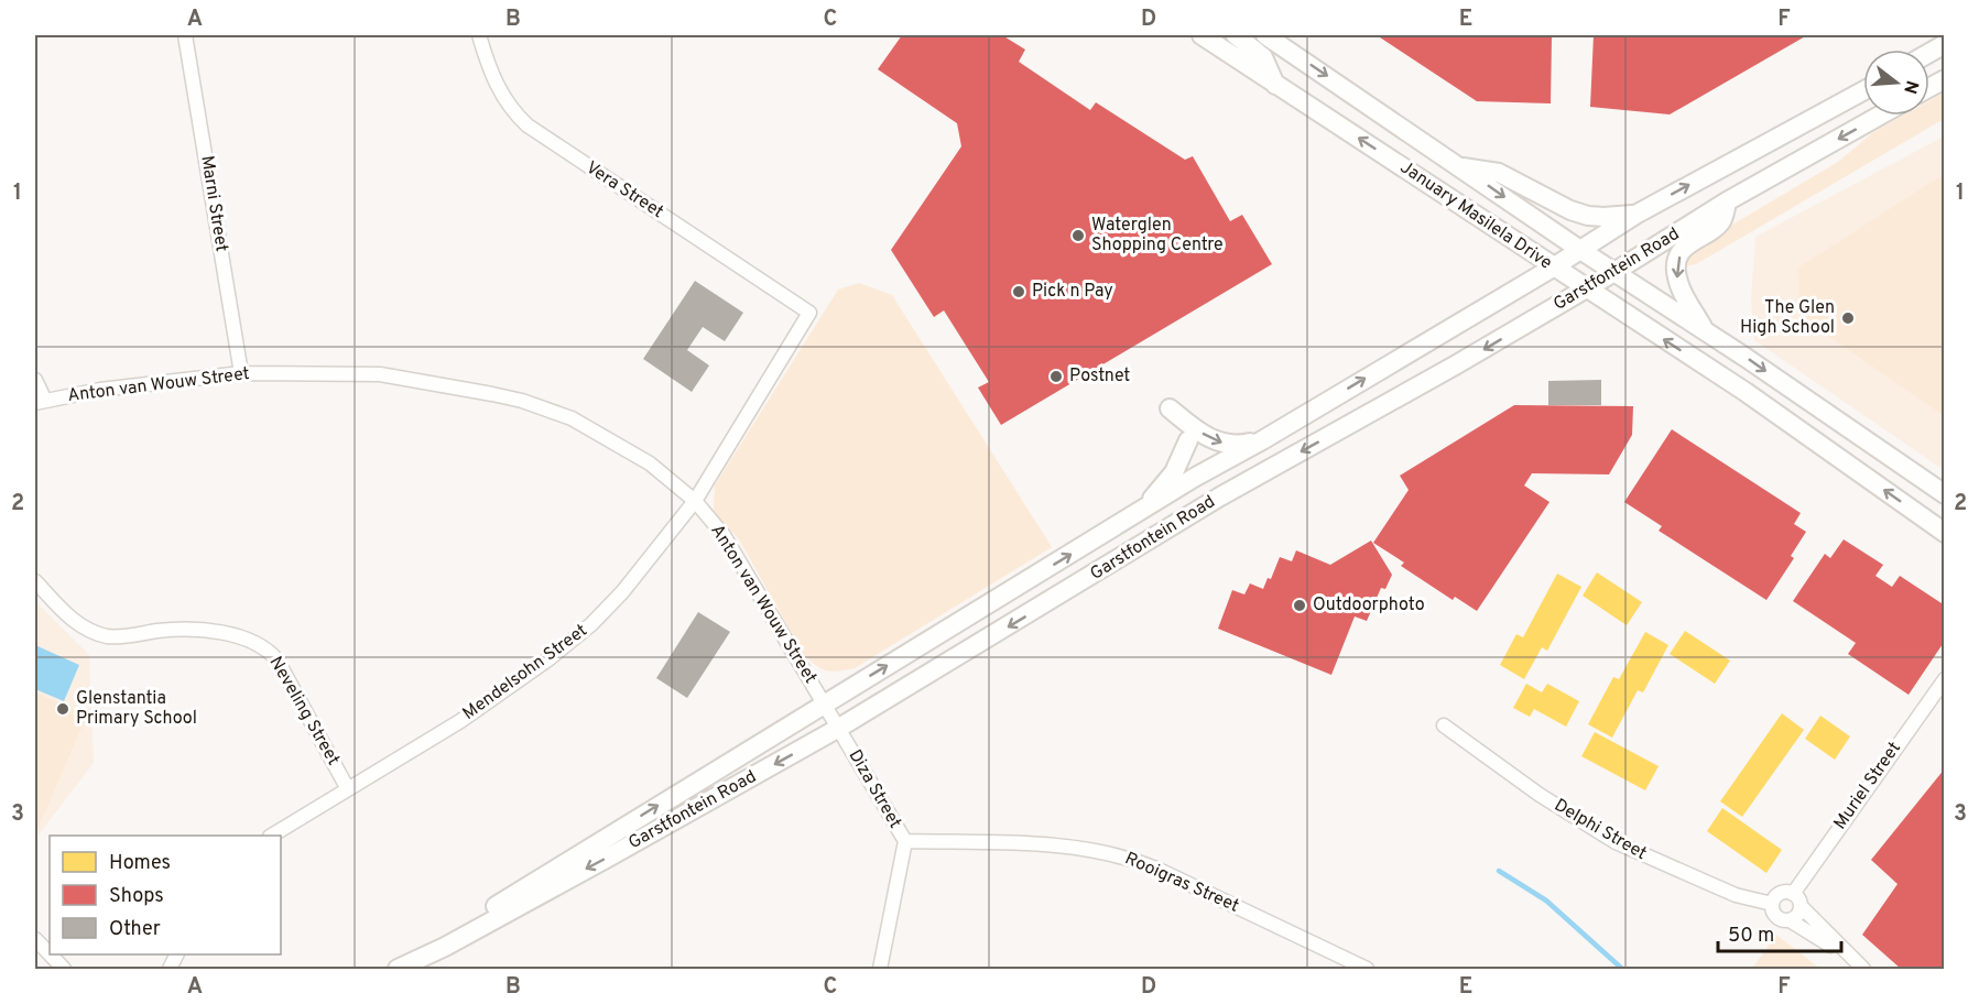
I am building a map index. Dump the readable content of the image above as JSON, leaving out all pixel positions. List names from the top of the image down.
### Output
{
  "streets": {
    "main road": ["January Masilela Drive", "Garstfontein Road"],
    "street": [
      "Vera Street",
      "Marni Street",
      "Anton van Wouw Street",
      "Mendelsohn Street",
      "Neveling Street",
      "Muriel Street",
      "Diza Street",
      "Delphi Street",
      "Rooigras Street"
    ]
  },
  "crossings": [
    ["Vera Street", "Mendelsohn Street"],
    ["Marni Street", "Anton van Wouw Street"],
    ["January Masilela Drive", "Garstfontein Road"],
    ["Garstfontein Road", "Anton van Wouw Street"],
    ["Garstfontein Road", "Diza Street"],
    ["Anton van Wouw Street", "Mendelsohn Street"],
    ["Anton van Wouw Street", "Diza Street"],
    ["Mendelsohn Street", "Neveling Street"],
    ["Muriel Street", "Delphi Street"],
    ["Diza Street", "Rooigras Street"]
  ],
  "places": [
    "Waterglen Shopping Centre",
    "Pick n Pay",
    "The Glen High School",
    "Postnet",
    "Outdoorphoto",
    "Glenstantia Primary School"
  ],
  "legend": ["Homes", "Shops", "Other"],
  "scale_bar": "50 m",
  "north": "right",
  "grid": {
    "columns": [
      "A",
      "B",
      "C",
      "D",
      "E",
      "F"
    ],
    "rows": ["1", "2", "3"]
  }
}
